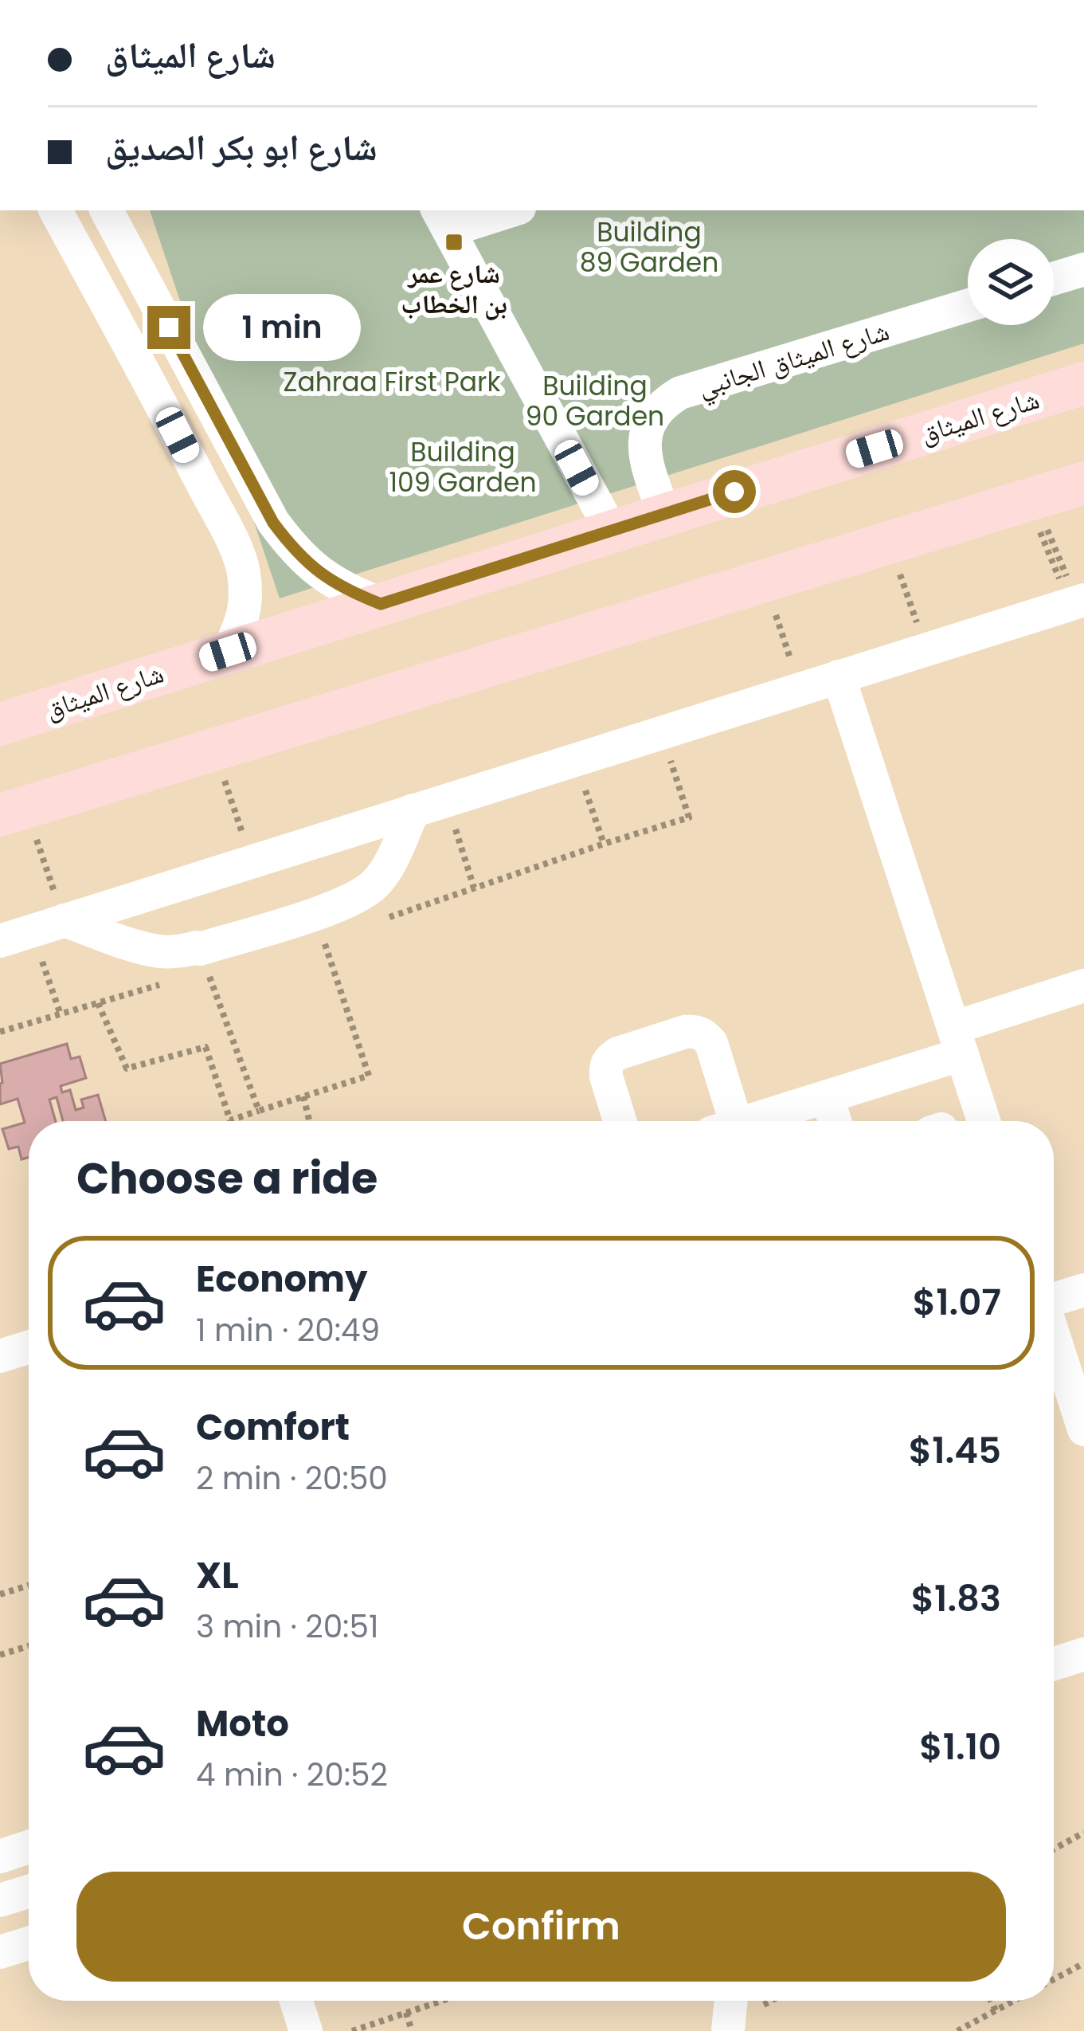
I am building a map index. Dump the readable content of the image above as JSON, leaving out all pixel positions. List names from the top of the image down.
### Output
{
  "streets": {
    "main road": ["شارع الميثاق"],
    "street": ["شارع الميثاق الجانبي"]
  },
  "crossings": [
    ["شارع الميثاق الجانبي", "شارع الميثاق"]
  ],
  "parks": [
    "Building 89 Garden",
    "Zahraa First Park",
    "Building 90 Garden",
    "Building 109 Garden"
  ],
  "places": {
    "transit": ["شارع عمر بن الخطاب"]
  },
  "page": {
    "banner": ["شارع الميثاق", "شارع ابو بكر الصديق"],
    "bubble": "1 min",
    "heading": "Choose a ride",
    "list": [
      {
        "name": "Economy",
        "note": "1 min · 20:49",
        "value": "$1.07"
      },
      {
        "name": "Comfort",
        "note": "2 min · 20:50",
        "value": "$1.45"
      },
      {
        "name": "XL",
        "note": "3 min · 20:51",
        "value": "$1.83"
      },
      {
        "name": "Moto",
        "note": "4 min · 20:52",
        "value": "$1.10"
      }
    ],
    "buttons": "Confirm"
  }
}
